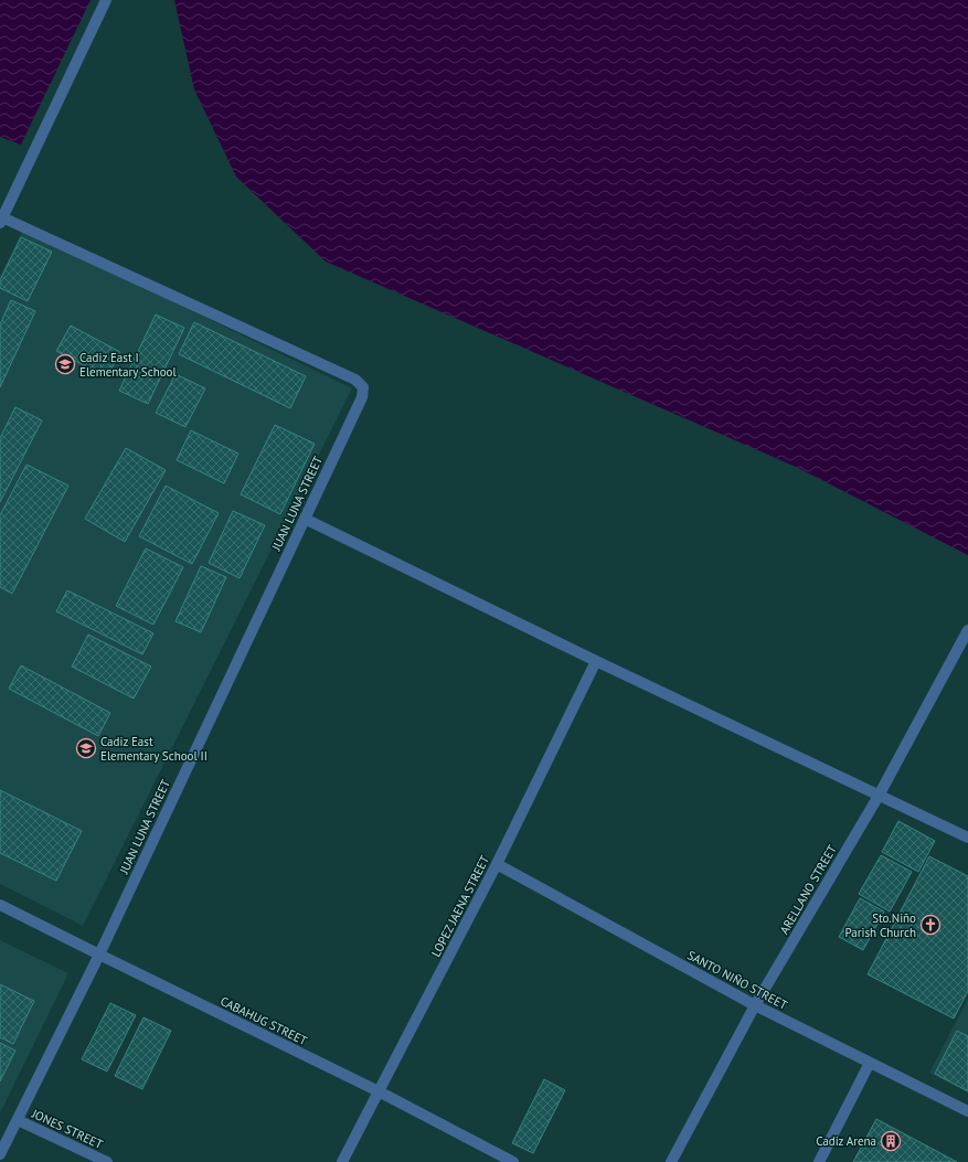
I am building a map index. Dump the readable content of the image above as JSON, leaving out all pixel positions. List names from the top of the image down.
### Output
{
  "streets": {
    "street": [
      "JUAN LUNA STREET",
      "ARELLANO STREET",
      "LOPEZ JAENA STREET",
      "SANTO NIÑO STREET",
      "CABAHUG STREET",
      "JONES STREET"
    ]
  },
  "crossings": [
    ["JUAN LUNA STREET", "CABAHUG STREET"],
    ["JUAN LUNA STREET", "JONES STREET"],
    ["ARELLANO STREET", "SANTO NIÑO STREET"],
    ["LOPEZ JAENA STREET", "SANTO NIÑO STREET"],
    ["LOPEZ JAENA STREET", "CABAHUG STREET"]
  ],
  "places": {
    "school or university": ["Cadiz East I Elementary School", "Cadiz East Elementary School II"],
    "church": ["Sto.Niño Parish Church"],
    "building": ["Cadiz Arena"]
  }
}
